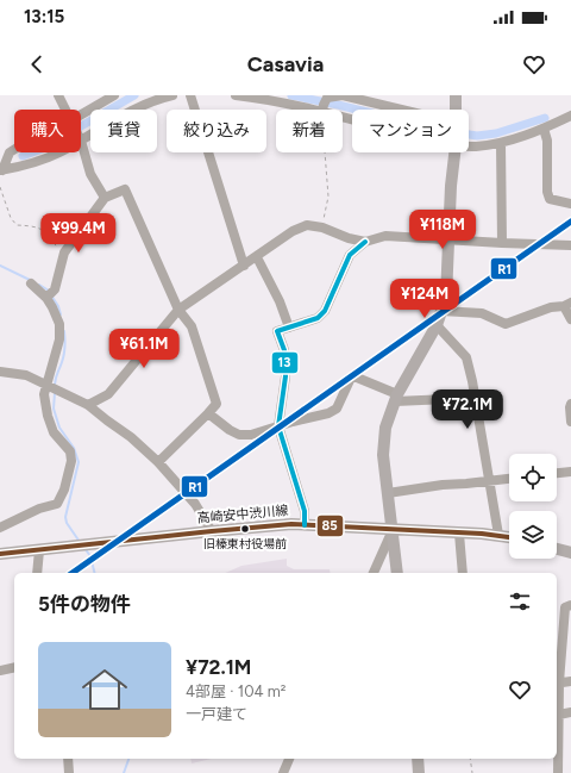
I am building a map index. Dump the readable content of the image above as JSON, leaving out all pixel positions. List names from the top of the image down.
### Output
{
  "streets": {
    "main road": ["高崎安中渋川線"]
  },
  "places": ["旧榛東村役場前"],
  "lines": ["transit line R1", "transit line 13", "transit line 85"],
  "page": {
    "status": "13:15",
    "header": "Casavia",
    "chip": [
      "購入",
      "賃貸",
      "絞り込み",
      "新着",
      "マンション"
    ],
    "price": [
      "¥118M",
      "¥99.4M",
      "¥124M",
      "¥61.1M",
      "¥72.1M"
    ],
    "heading": "5件の物件",
    "list": [
      {
        "name": "¥72.1M",
        "note": "4部屋 · 104 m² · 一戸建て"
      }
    ]
  }
}
